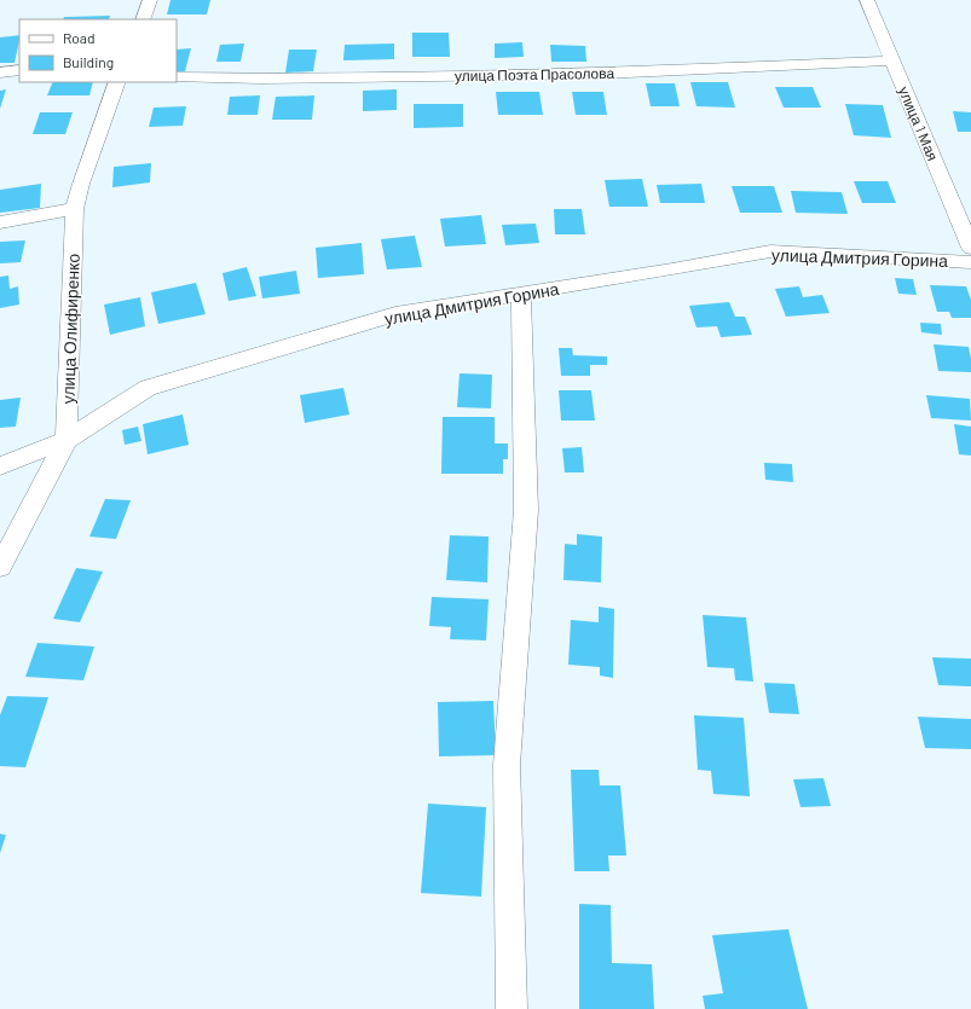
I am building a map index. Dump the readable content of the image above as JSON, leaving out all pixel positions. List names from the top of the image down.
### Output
{
  "streets": {
    "street": [
      "улица Поэта Прасолова",
      "улица 1 Мая",
      "улица Дмитрия Горина",
      "улица Олифиренко"
    ]
  },
  "crossings": [
    ["улица Поэта Прасолова", "улица 1 Мая"],
    ["улица Дмитрия Горина", "улица Олифиренко"]
  ],
  "legend": ["Road", "Building"]
}
